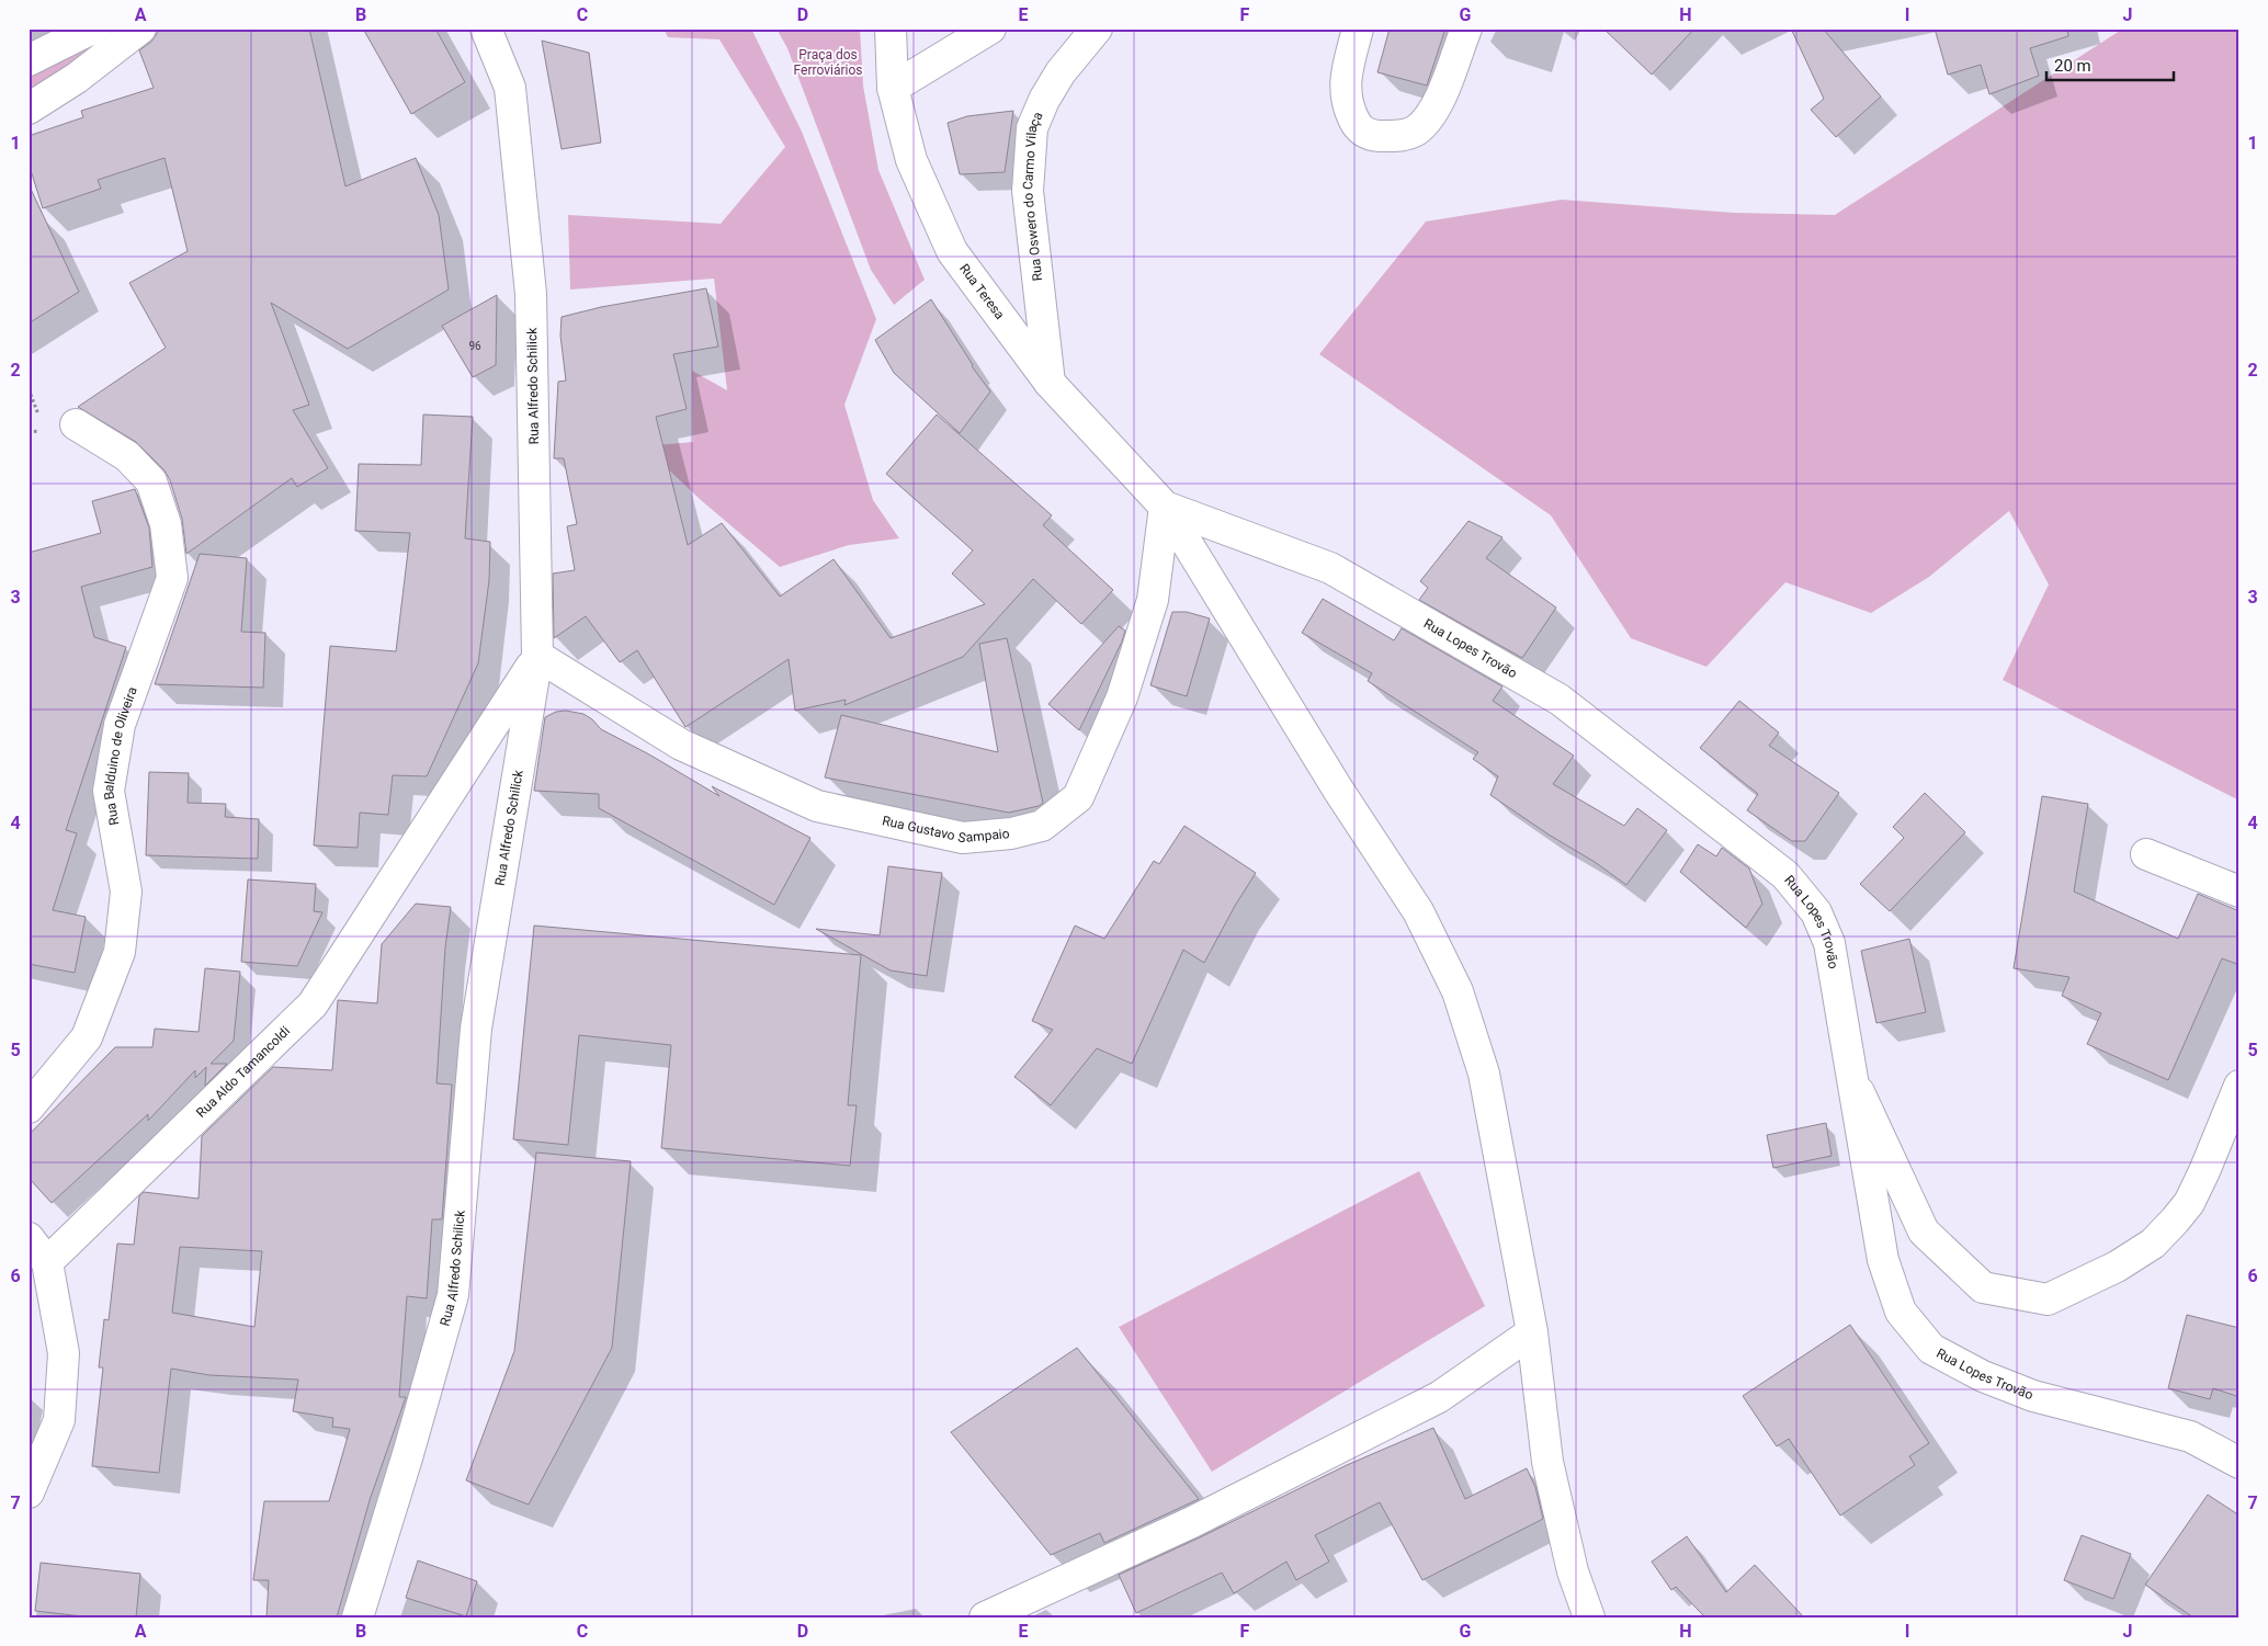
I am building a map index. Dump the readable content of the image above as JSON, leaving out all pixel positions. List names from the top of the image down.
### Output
{
  "streets": {
    "street": [
      "Rua Oswero do Carmo Vilaça",
      "Rua Teresa",
      "Rua Alfredo Schilick",
      "Rua Lopes Trovão",
      "Rua Balduino de Oliveira",
      "Rua Gustavo Sampaio",
      "Rua Aldo Tamancoldi"
    ]
  },
  "crossings": [
    ["Rua Oswero do Carmo Vilaça", "Rua Teresa"],
    ["Rua Teresa", "Rua Lopes Trovão"],
    ["Rua Teresa", "Rua Gustavo Sampaio"],
    ["Rua Alfredo Schilick", "Rua Gustavo Sampaio"],
    ["Rua Alfredo Schilick", "Rua Aldo Tamancoldi"],
    ["Rua Lopes Trovão", "Rua Gustavo Sampaio"],
    ["Rua Gustavo Sampaio", "Rua Aldo Tamancoldi"]
  ],
  "parks": ["Praça dos Ferroviários"],
  "house_numbers": ["96"],
  "scale_bar": "20 m",
  "grid": {
    "columns": [
      "A",
      "B",
      "C",
      "D",
      "E",
      "F",
      "G",
      "H",
      "I",
      "J"
    ],
    "rows": [
      "1",
      "2",
      "3",
      "4",
      "5",
      "6",
      "7"
    ]
  }
}
